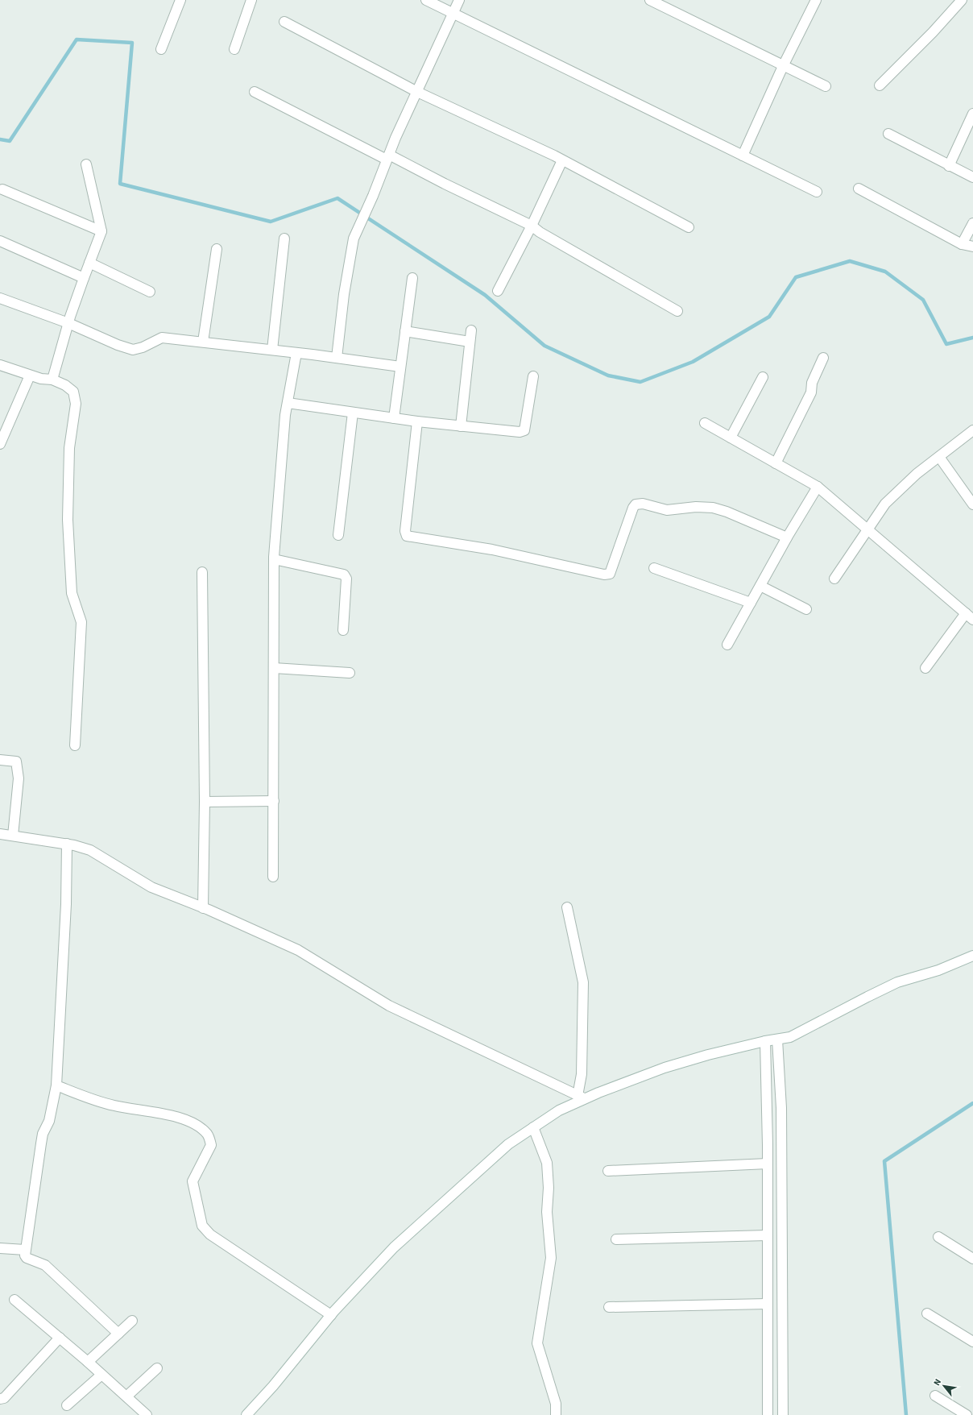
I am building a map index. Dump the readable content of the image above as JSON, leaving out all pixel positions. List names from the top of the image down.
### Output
{
  "north": "top left"
}
